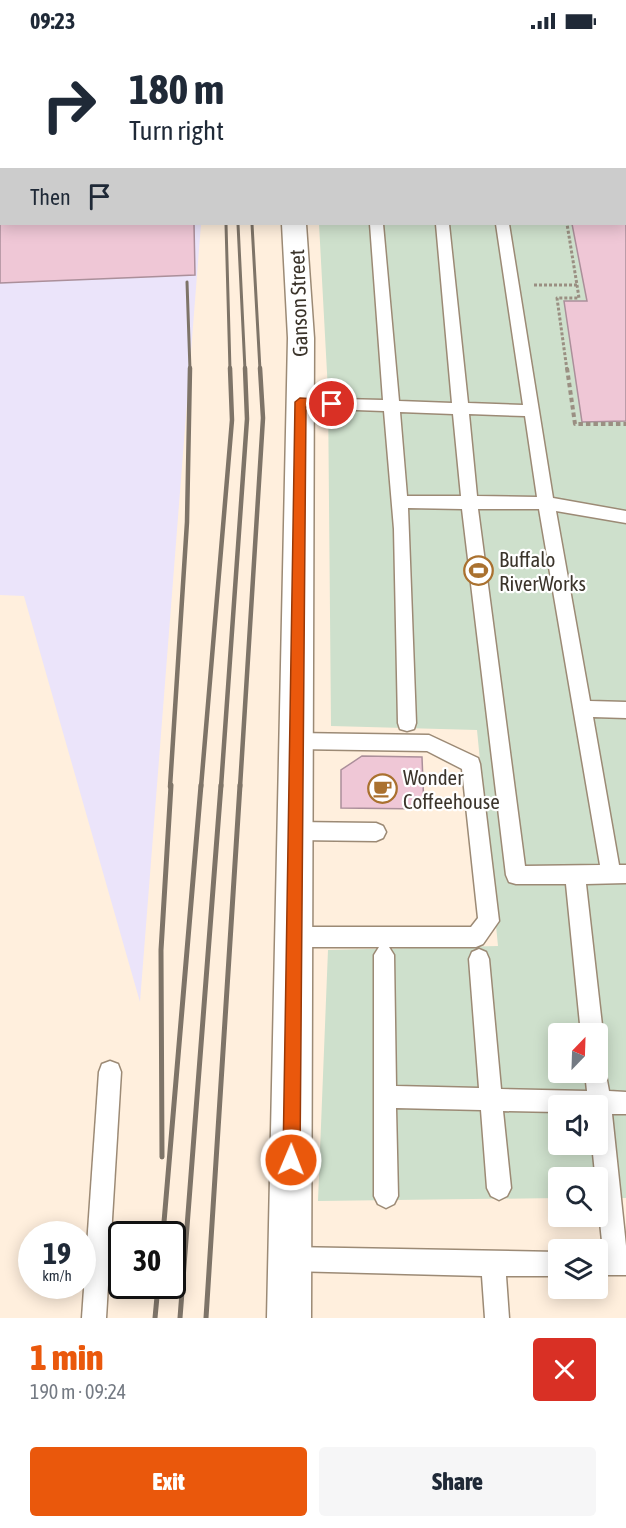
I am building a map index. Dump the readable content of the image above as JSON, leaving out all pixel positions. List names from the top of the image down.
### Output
{
  "streets": {
    "street": ["Ganson Street"]
  },
  "places": {
    "sports": ["Buffalo RiverWorks"],
    "cafe": ["Wonder Coffeehouse"]
  },
  "north": "top right",
  "page": {
    "status": "09:23",
    "turn": ["180 m", "Turn right"],
    "then": "Then",
    "speed": "19 km/h",
    "limit": "30",
    "heading": ["1 min", "190 m · 09:24"],
    "buttons": ["Exit", "Share"]
  }
}
